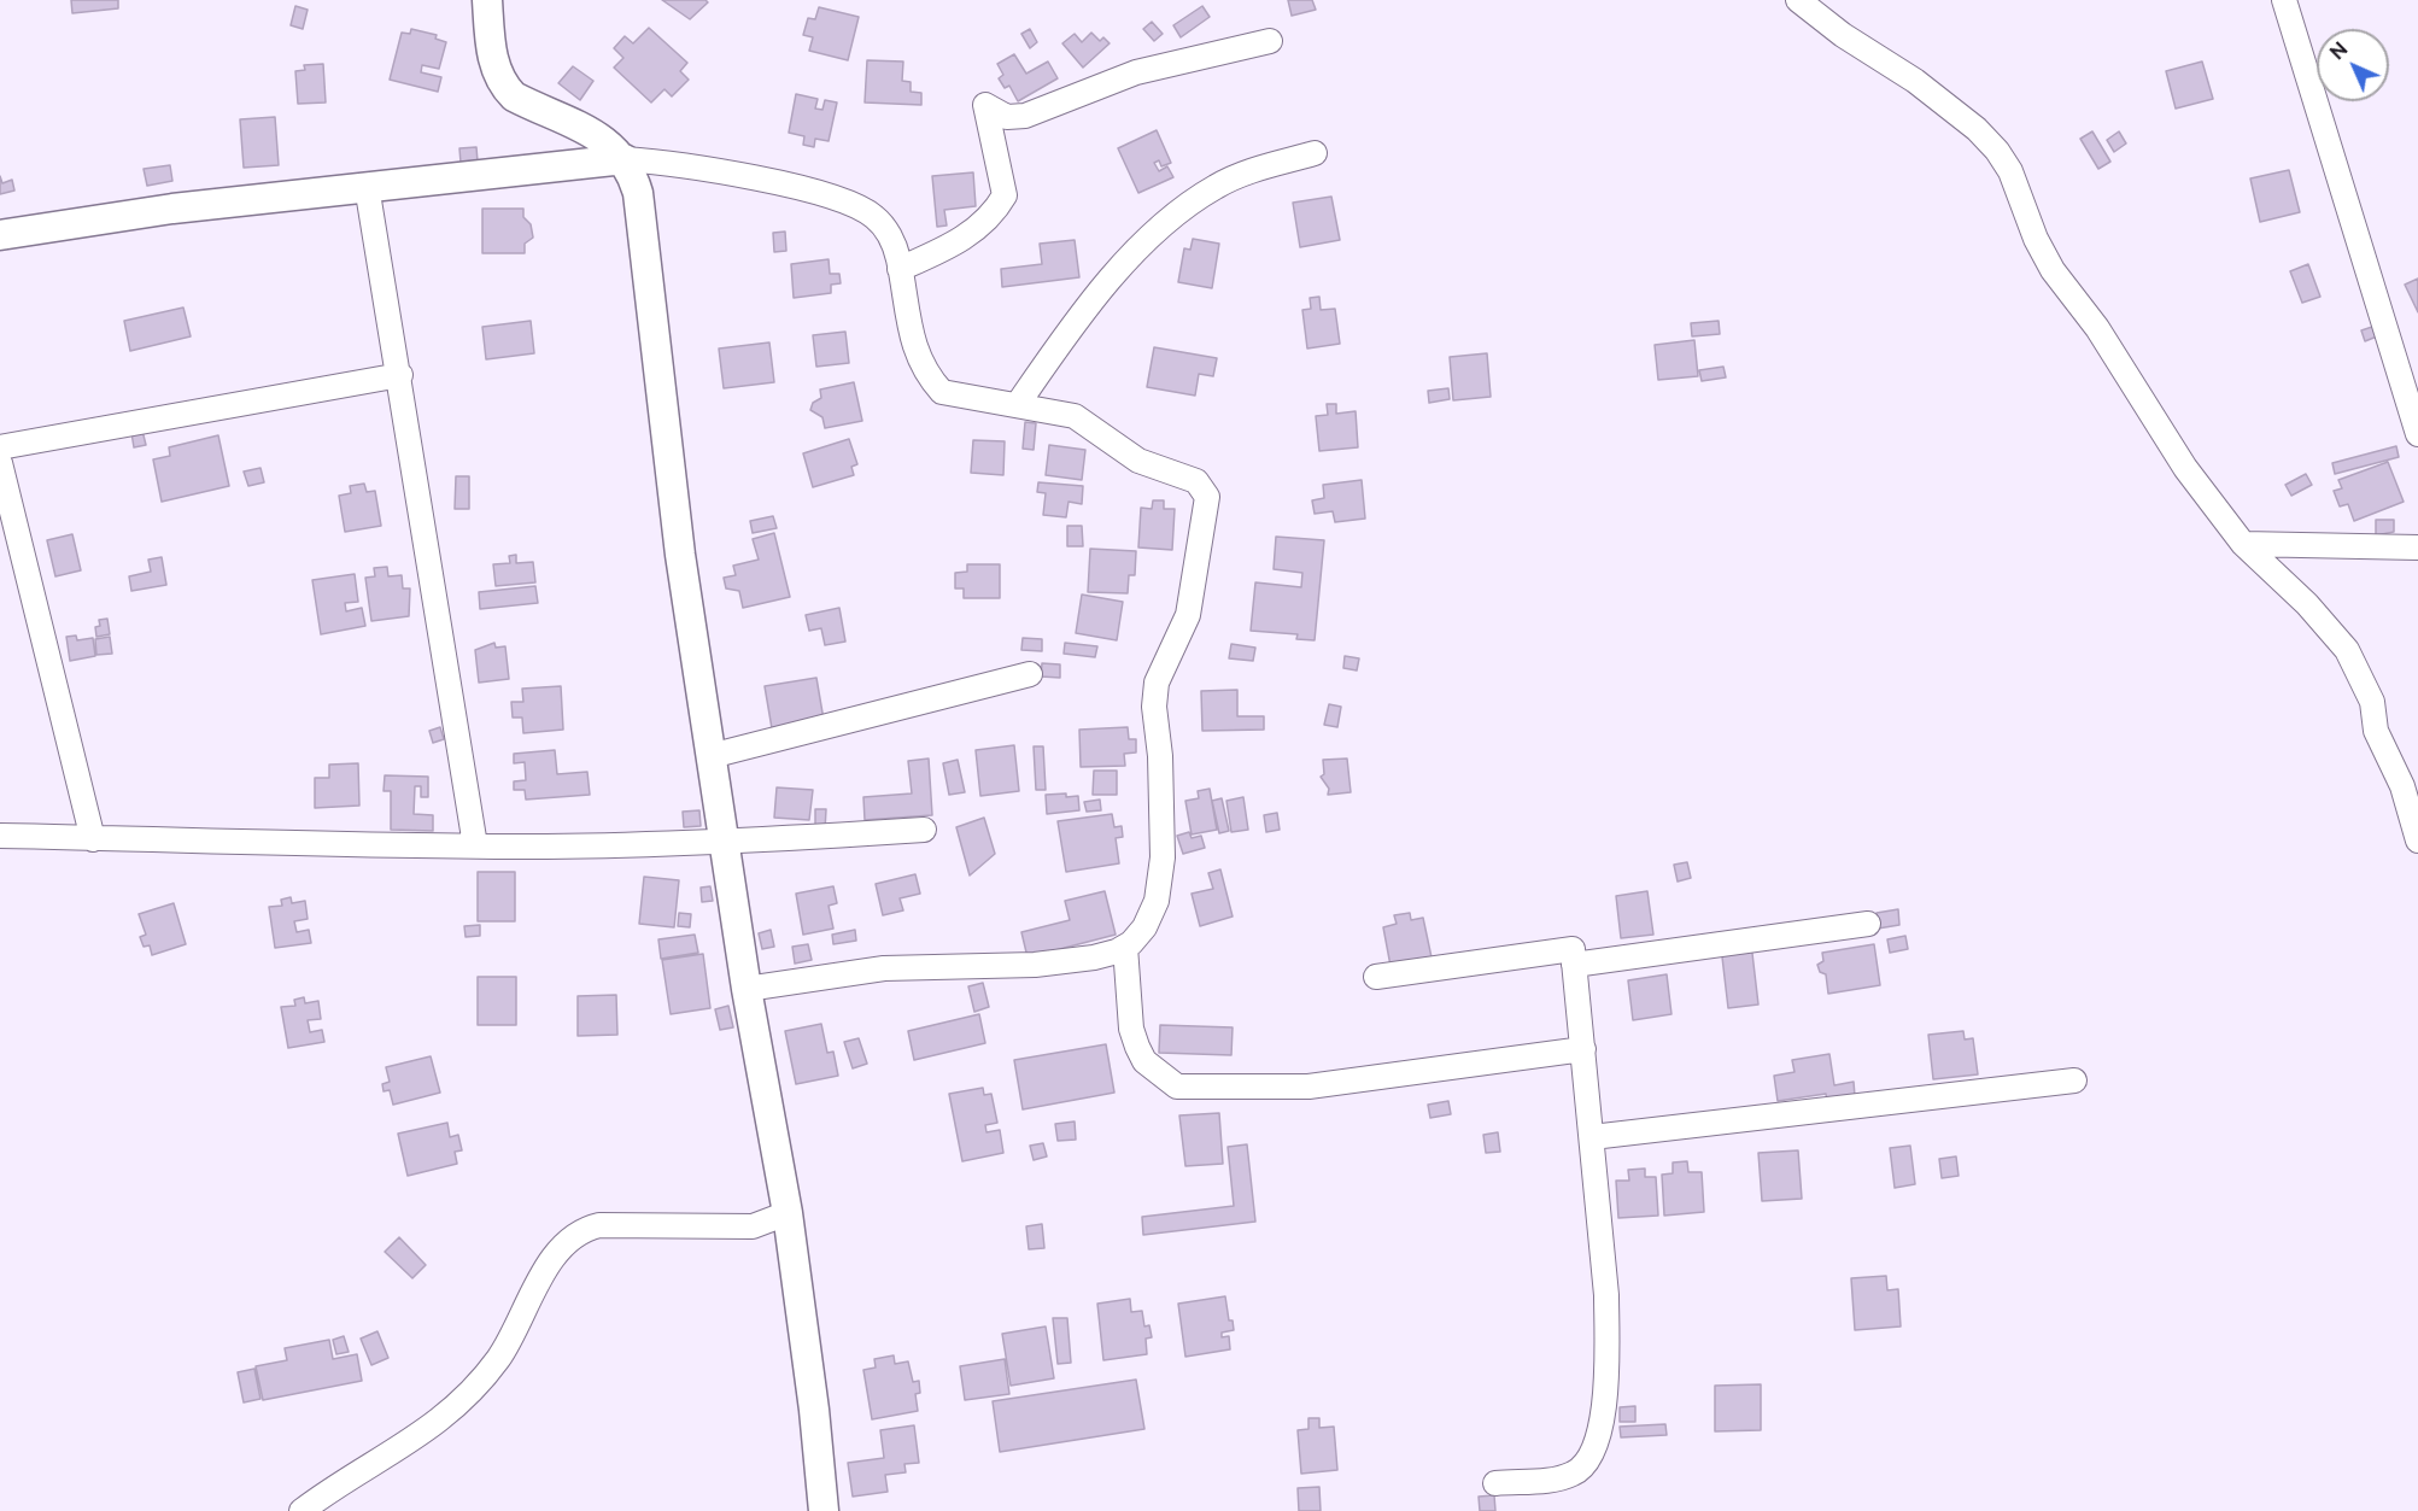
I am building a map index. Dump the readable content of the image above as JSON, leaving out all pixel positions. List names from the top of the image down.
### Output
{
  "north": "top left"
}
